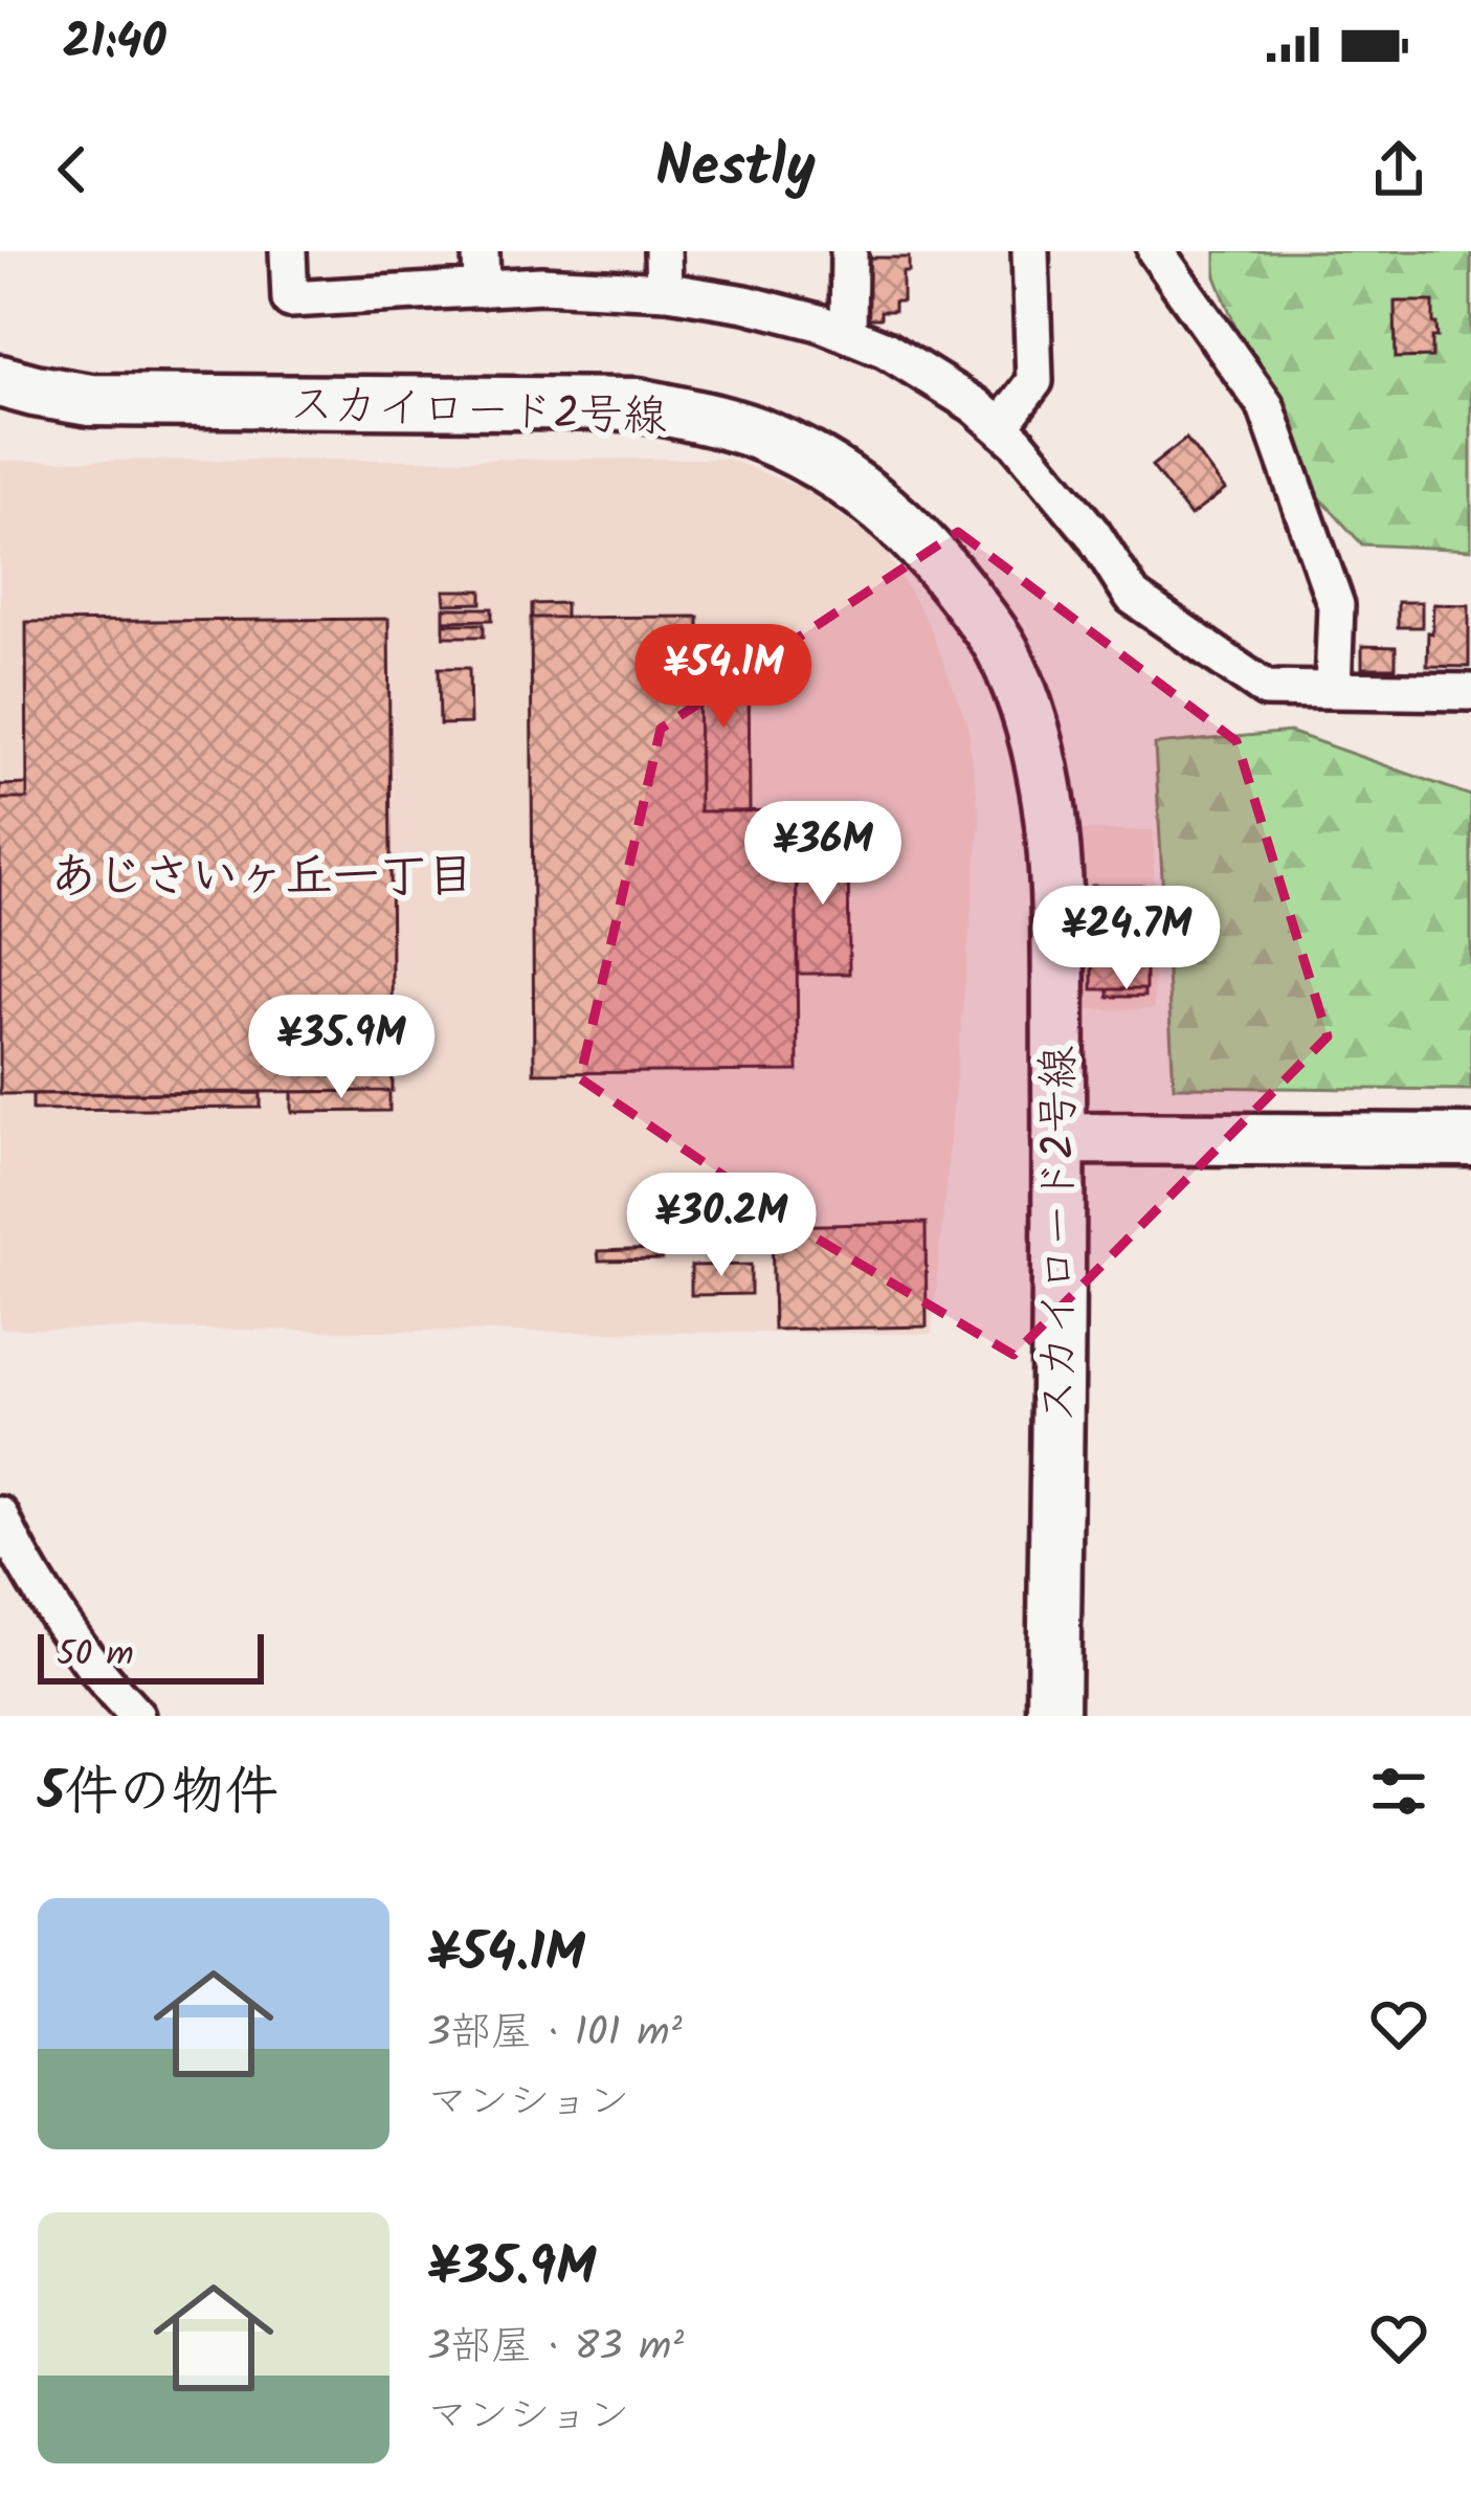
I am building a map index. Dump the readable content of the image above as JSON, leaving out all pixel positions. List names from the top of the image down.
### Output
{
  "streets": {
    "street": ["スカイロード2号線"]
  },
  "districts": ["あじさいヶ丘一丁目"],
  "scale_bar": "50 m",
  "page": {
    "status": "21:40",
    "header": "Nestly",
    "price": [
      "¥54.1M",
      "¥36M",
      "¥24.7M",
      "¥35.9M",
      "¥30.2M"
    ],
    "scale": "50 m",
    "heading": "5件の物件",
    "list": [
      {
        "name": "¥54.1M",
        "note": "3部屋 · 101 m² · マンション"
      },
      {
        "name": "¥35.9M",
        "note": "3部屋 · 83 m² · マンション"
      }
    ]
  }
}
